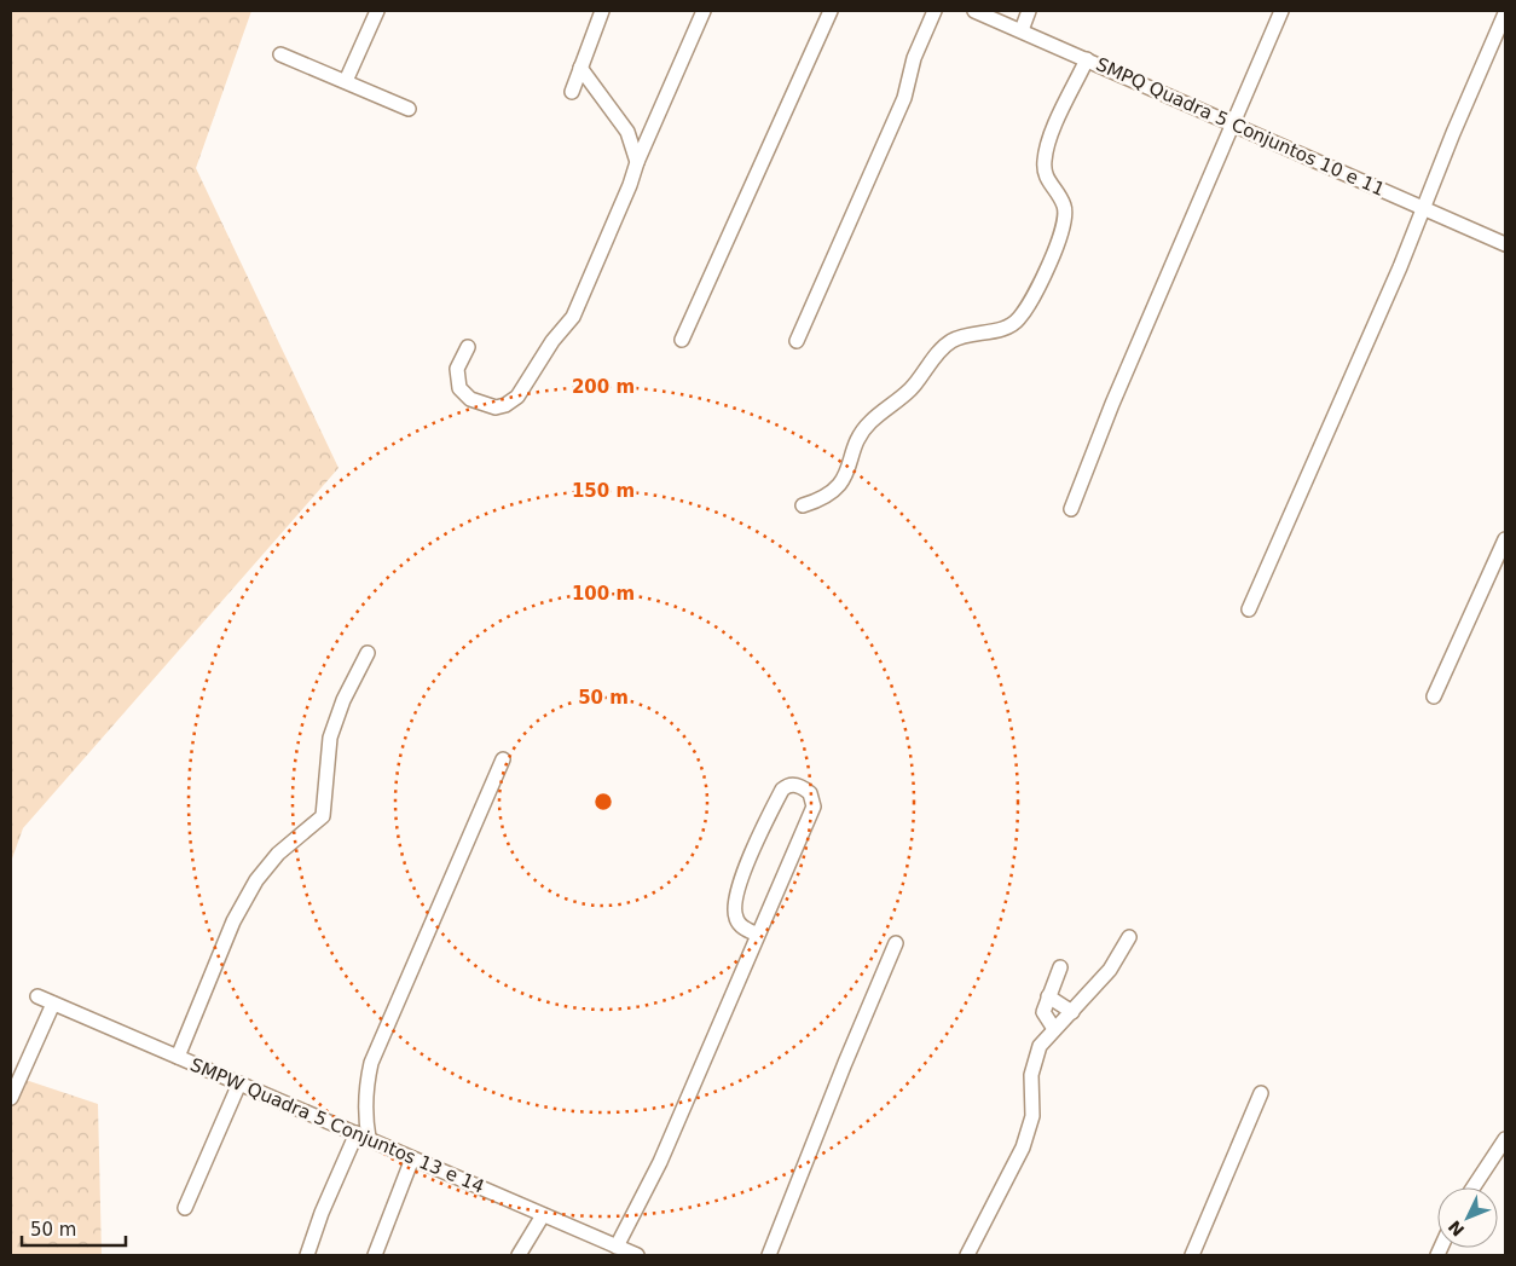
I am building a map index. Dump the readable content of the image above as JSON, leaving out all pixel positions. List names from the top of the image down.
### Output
{
  "streets": {
    "street": ["SMPQ Quadra 5 Conjuntos 10 e 11", "SMPW Quadra 5 Conjuntos 13 e 14"]
  },
  "scale_bar": "50 m",
  "north": "bottom left",
  "rings": [
    "200 m",
    "150 m",
    "100 m",
    "50 m"
  ]
}
